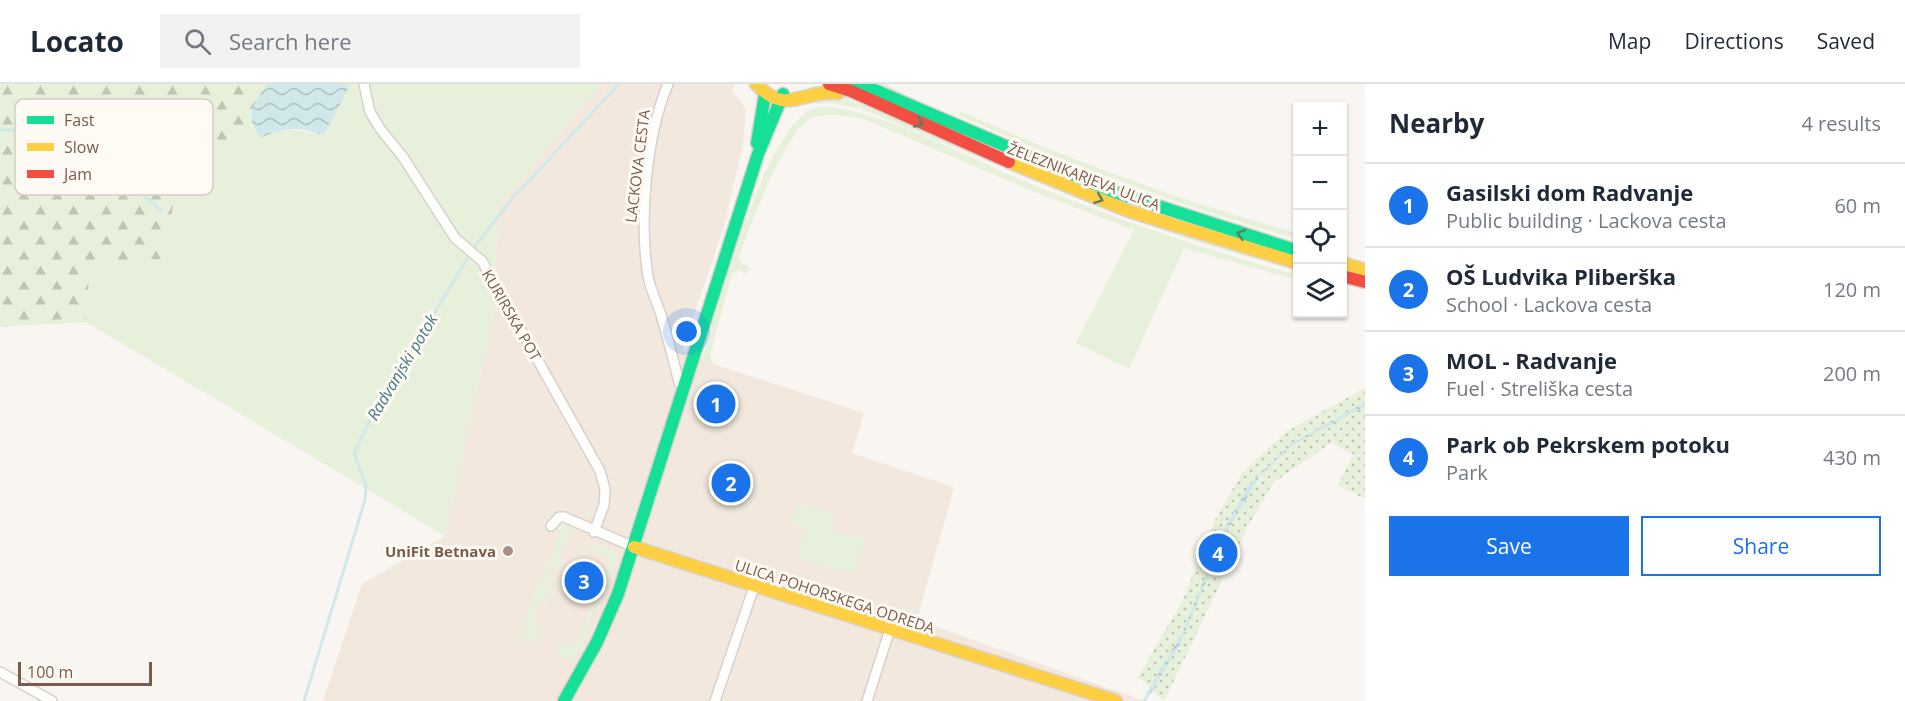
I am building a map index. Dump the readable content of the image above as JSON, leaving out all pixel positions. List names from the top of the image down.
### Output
{
  "streets": {
    "street": [
      "LACKOVA CESTA",
      "ŽELEZNIKARJEVA ULICA",
      "KURIRSKA POT",
      "ULICA POHORSKEGA ODREDA"
    ]
  },
  "crossings": [
    ["KURIRSKA POT", "ULICA POHORSKEGA ODREDA"]
  ],
  "water": ["Radvanjski potok"],
  "places": ["UniFit Betnava"],
  "legend": ["Fast", "Slow", "Jam"],
  "scale_bar": "100 m",
  "page": {
    "header": "Locato",
    "search": "Search here",
    "nav": ["Map", "Directions", "Saved"],
    "heading": ["Nearby", "4 results"],
    "map_buttons": ["+", "−"],
    "list": [
      {
        "mark": "1",
        "name": "Gasilski dom Radvanje",
        "note": "Public building · Lackova cesta",
        "value": "60 m"
      },
      {
        "mark": "2",
        "name": "OŠ Ludvika Pliberška",
        "note": "School · Lackova cesta",
        "value": "120 m"
      },
      {
        "mark": "3",
        "name": "MOL - Radvanje",
        "note": "Fuel · Streliška cesta",
        "value": "200 m"
      },
      {
        "mark": "4",
        "name": "Park ob Pekrskem potoku",
        "note": "Park",
        "value": "430 m"
      }
    ],
    "pins": [
      "1",
      "2",
      "4",
      "3"
    ],
    "buttons": ["Save", "Share"],
    "scale": "100 m"
  }
}
